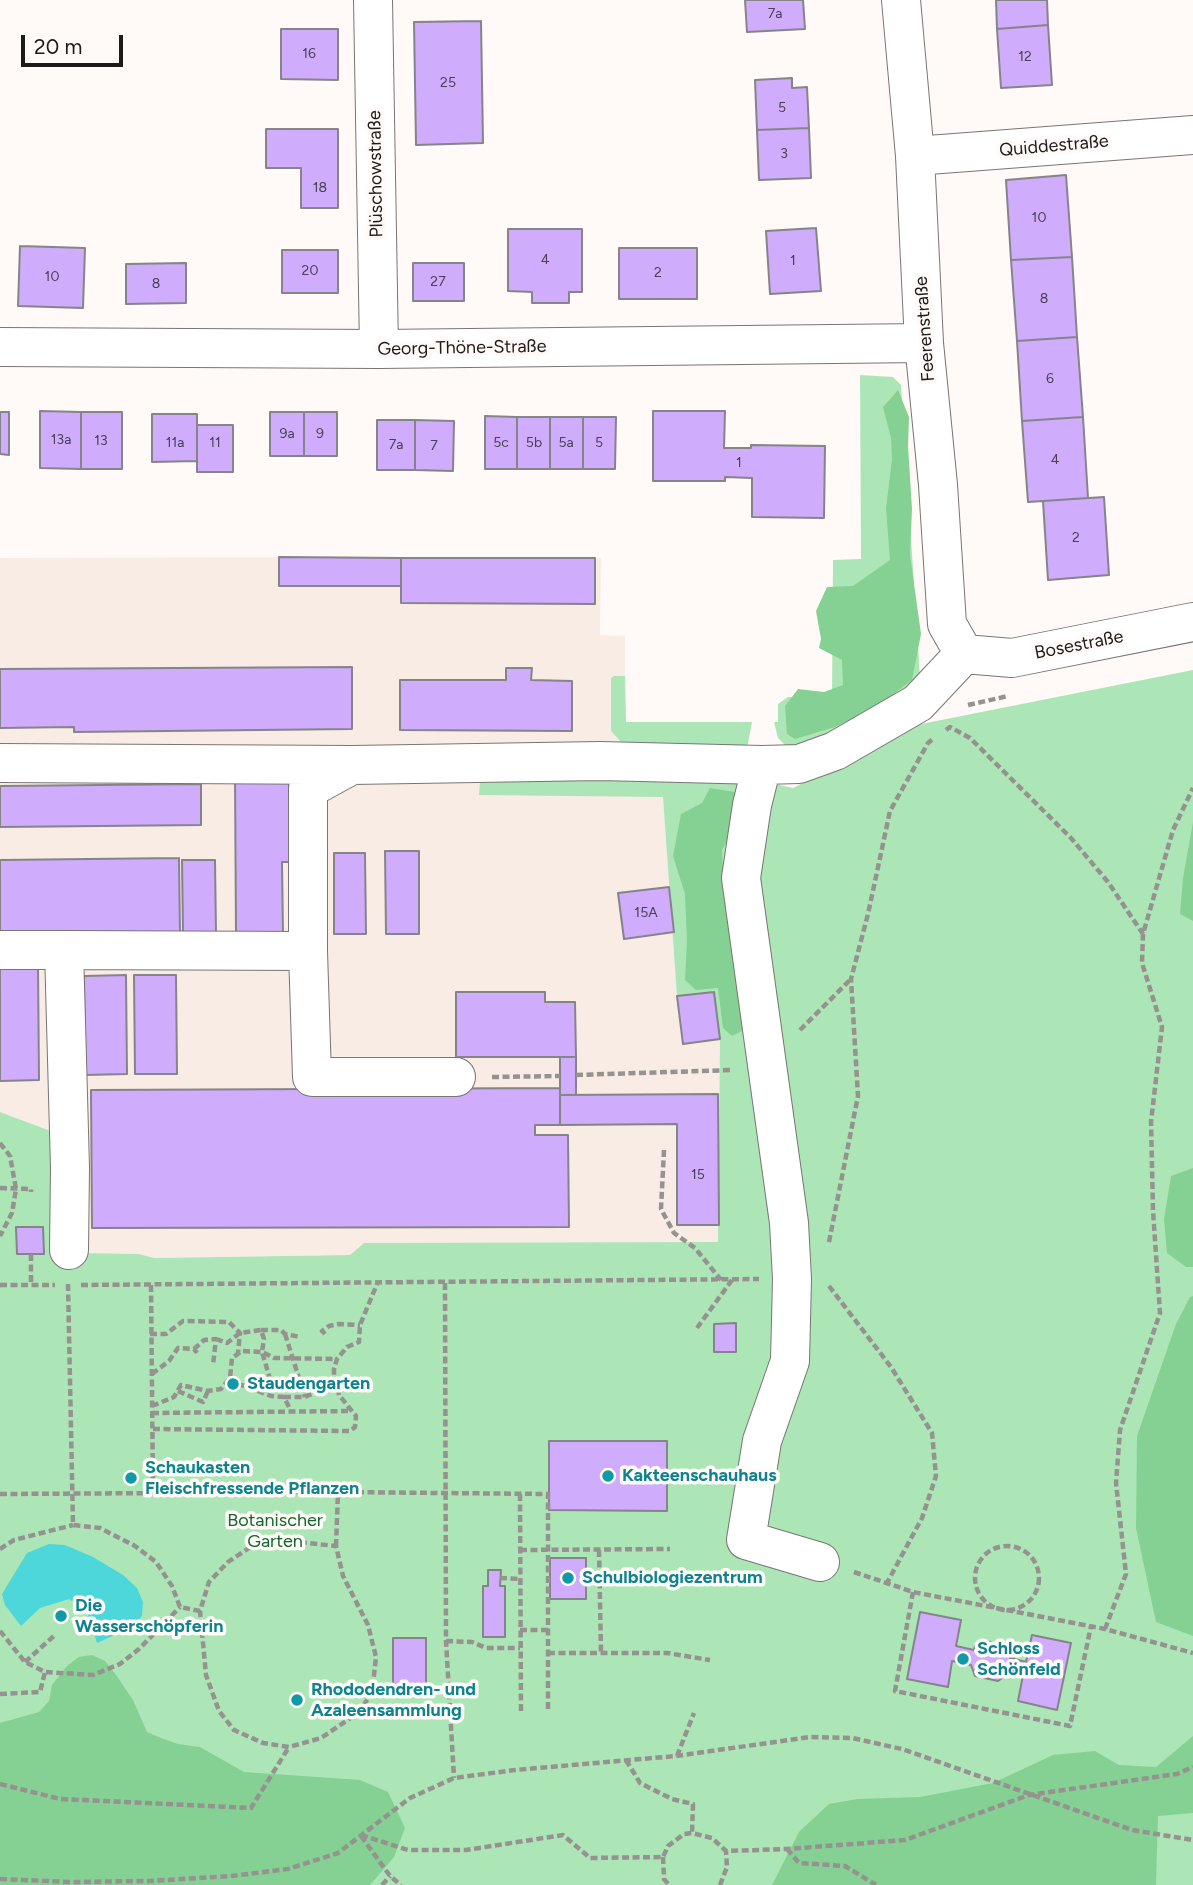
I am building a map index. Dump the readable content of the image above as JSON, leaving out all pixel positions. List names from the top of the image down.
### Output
{
  "streets": {
    "street": [
      "Quiddestraße",
      "Plüschowstraße",
      "Feerenstraße",
      "Georg-Thöne-Straße",
      "Bosestraße"
    ]
  },
  "crossings": [
    ["Quiddestraße", "Feerenstraße"],
    ["Plüschowstraße", "Georg-Thöne-Straße"],
    ["Feerenstraße", "Georg-Thöne-Straße"],
    ["Feerenstraße", "Bosestraße"]
  ],
  "parks": ["Botanischer Garten"],
  "places": [
    "Staudengarten",
    "Kakteenschauhaus",
    "Schaukasten Fleischfressende Pflanzen",
    "Schulbiologiezentrum",
    "Die Wasserschöpferin",
    "Schloss Schönfeld",
    "Rhododendren- und Azaleensammlung"
  ],
  "house_numbers": [
    "7a",
    "16",
    "12",
    "25",
    "5",
    "3",
    "18",
    "10",
    "4",
    "1",
    "20",
    "2",
    "10",
    "27",
    "8",
    "8",
    "6",
    "9a",
    "9",
    "13a",
    "13",
    "11a",
    "11",
    "5c",
    "5b",
    "5a",
    "5",
    "7a",
    "7",
    "4",
    "1",
    "2",
    "15A",
    "15"
  ],
  "scale_bar": "20 m"
}
